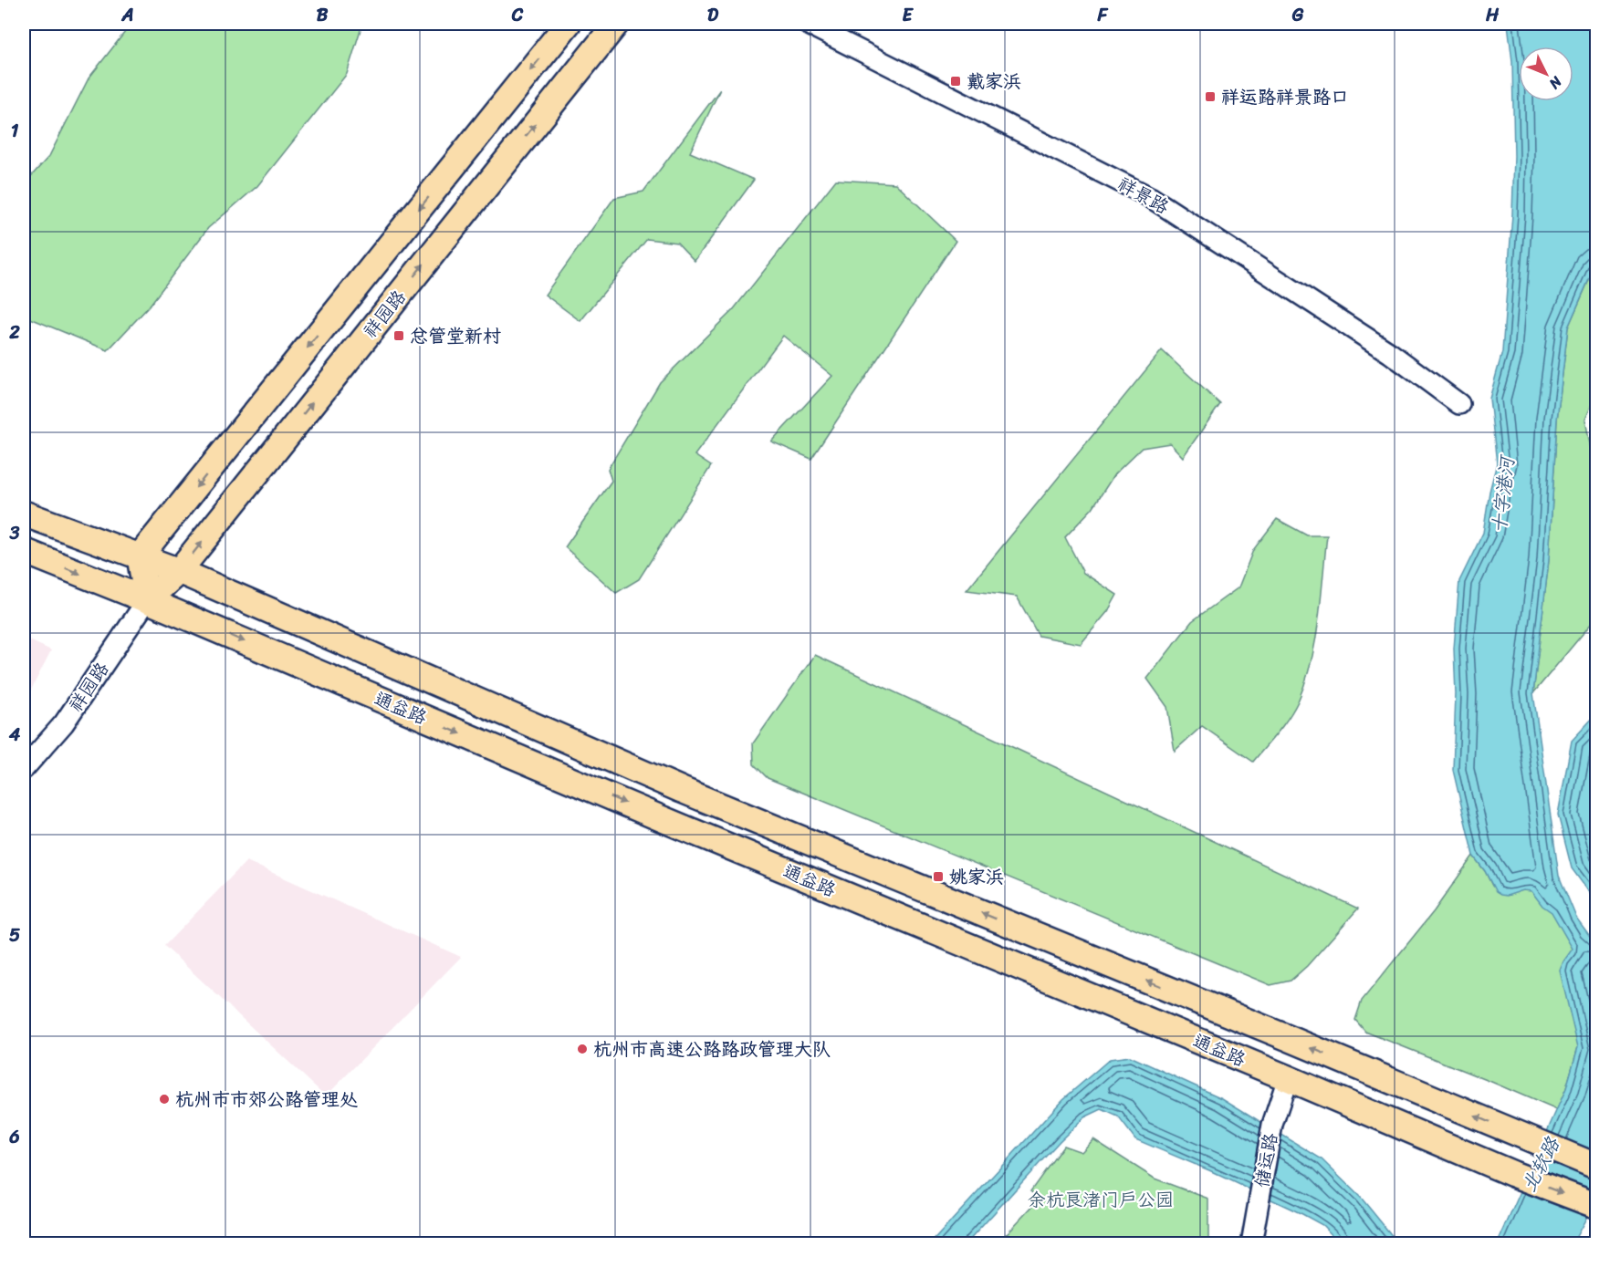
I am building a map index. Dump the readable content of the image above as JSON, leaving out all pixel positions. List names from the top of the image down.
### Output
{
  "streets": {
    "main road": ["祥园路", "通益路"],
    "street": ["祥景路", "储运路"]
  },
  "crossings": [
    ["祥园路", "通益路"],
    ["通益路", "储运路"]
  ],
  "water": ["十字港河", "北软路"],
  "parks": ["余杭良渚门户公园"],
  "places": {
    "transit": [
      "戴家浜",
      "祥运路祥景路口",
      "总管堂新村",
      "姚家浜"
    ],
    "other": ["杭州市高速公路路政管理大队", "杭州市市郊公路管理处"]
  },
  "north": "bottom right",
  "grid": {
    "columns": [
      "A",
      "B",
      "C",
      "D",
      "E",
      "F",
      "G",
      "H"
    ],
    "rows": [
      "1",
      "2",
      "3",
      "4",
      "5",
      "6"
    ]
  }
}
